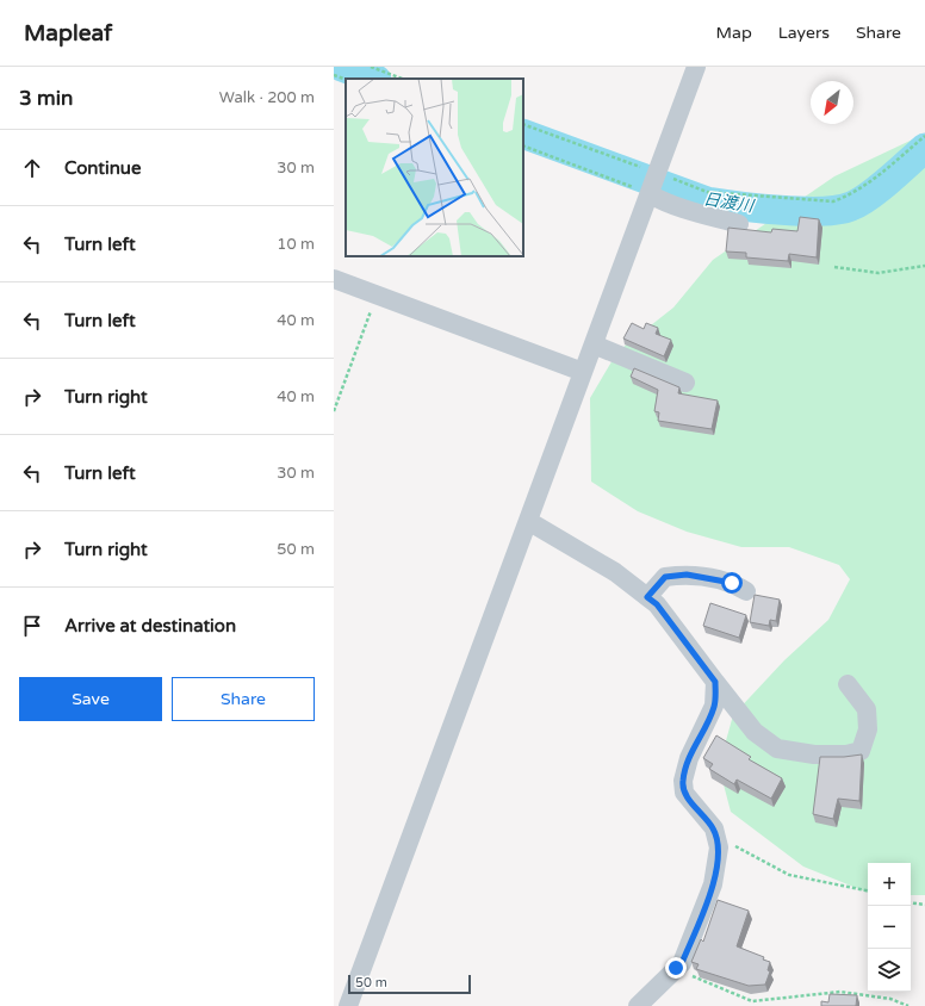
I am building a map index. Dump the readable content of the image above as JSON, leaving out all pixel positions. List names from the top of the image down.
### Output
{
  "water": ["日渡川"],
  "scale_bar": "50 m",
  "north": "bottom left",
  "page": {
    "header": "Mapleaf",
    "nav": ["Map", "Layers", "Share"],
    "heading": ["3 min", "Walk · 200 m"],
    "list": [
      ["Continue", "30 m"],
      ["Turn left", "10 m"],
      ["Turn left", "40 m"],
      ["Turn right", "40 m"],
      ["Turn left", "30 m"],
      ["Turn right", "50 m"],
      "Arrive at destination"
    ],
    "buttons": ["Save", "Share"],
    "map_buttons": ["+", "−"],
    "scale": "50 m"
  }
}
